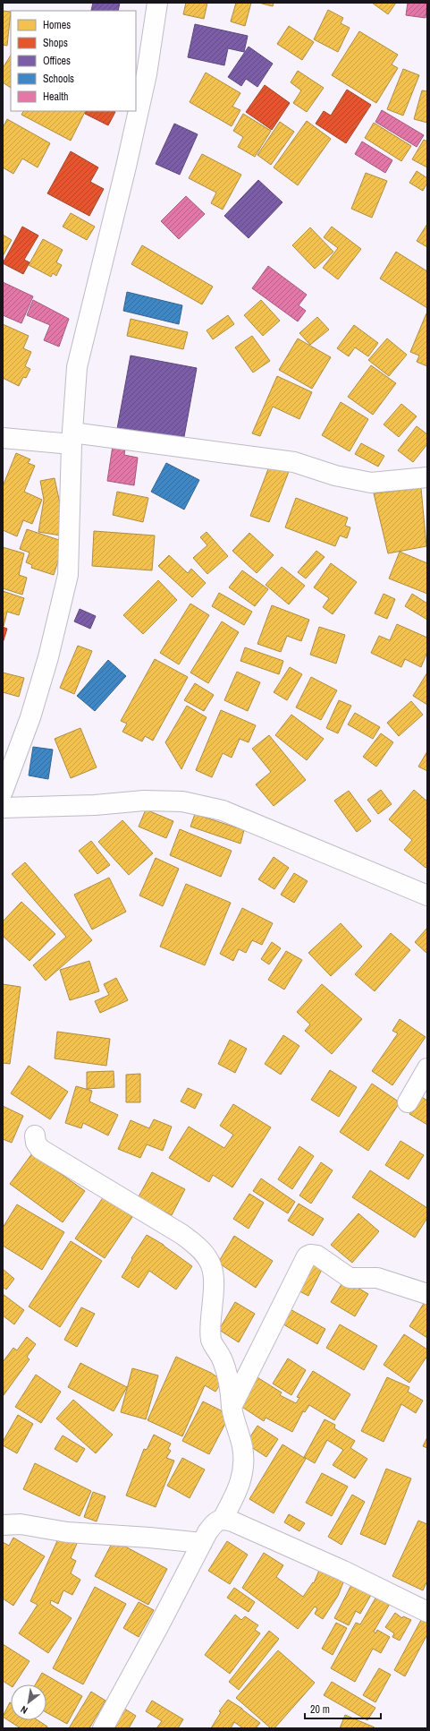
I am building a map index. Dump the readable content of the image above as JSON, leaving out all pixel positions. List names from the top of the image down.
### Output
{
  "legend": [
    "Homes",
    "Shops",
    "Offices",
    "Schools",
    "Health"
  ],
  "scale_bar": "20 m",
  "north": "bottom left"
}
